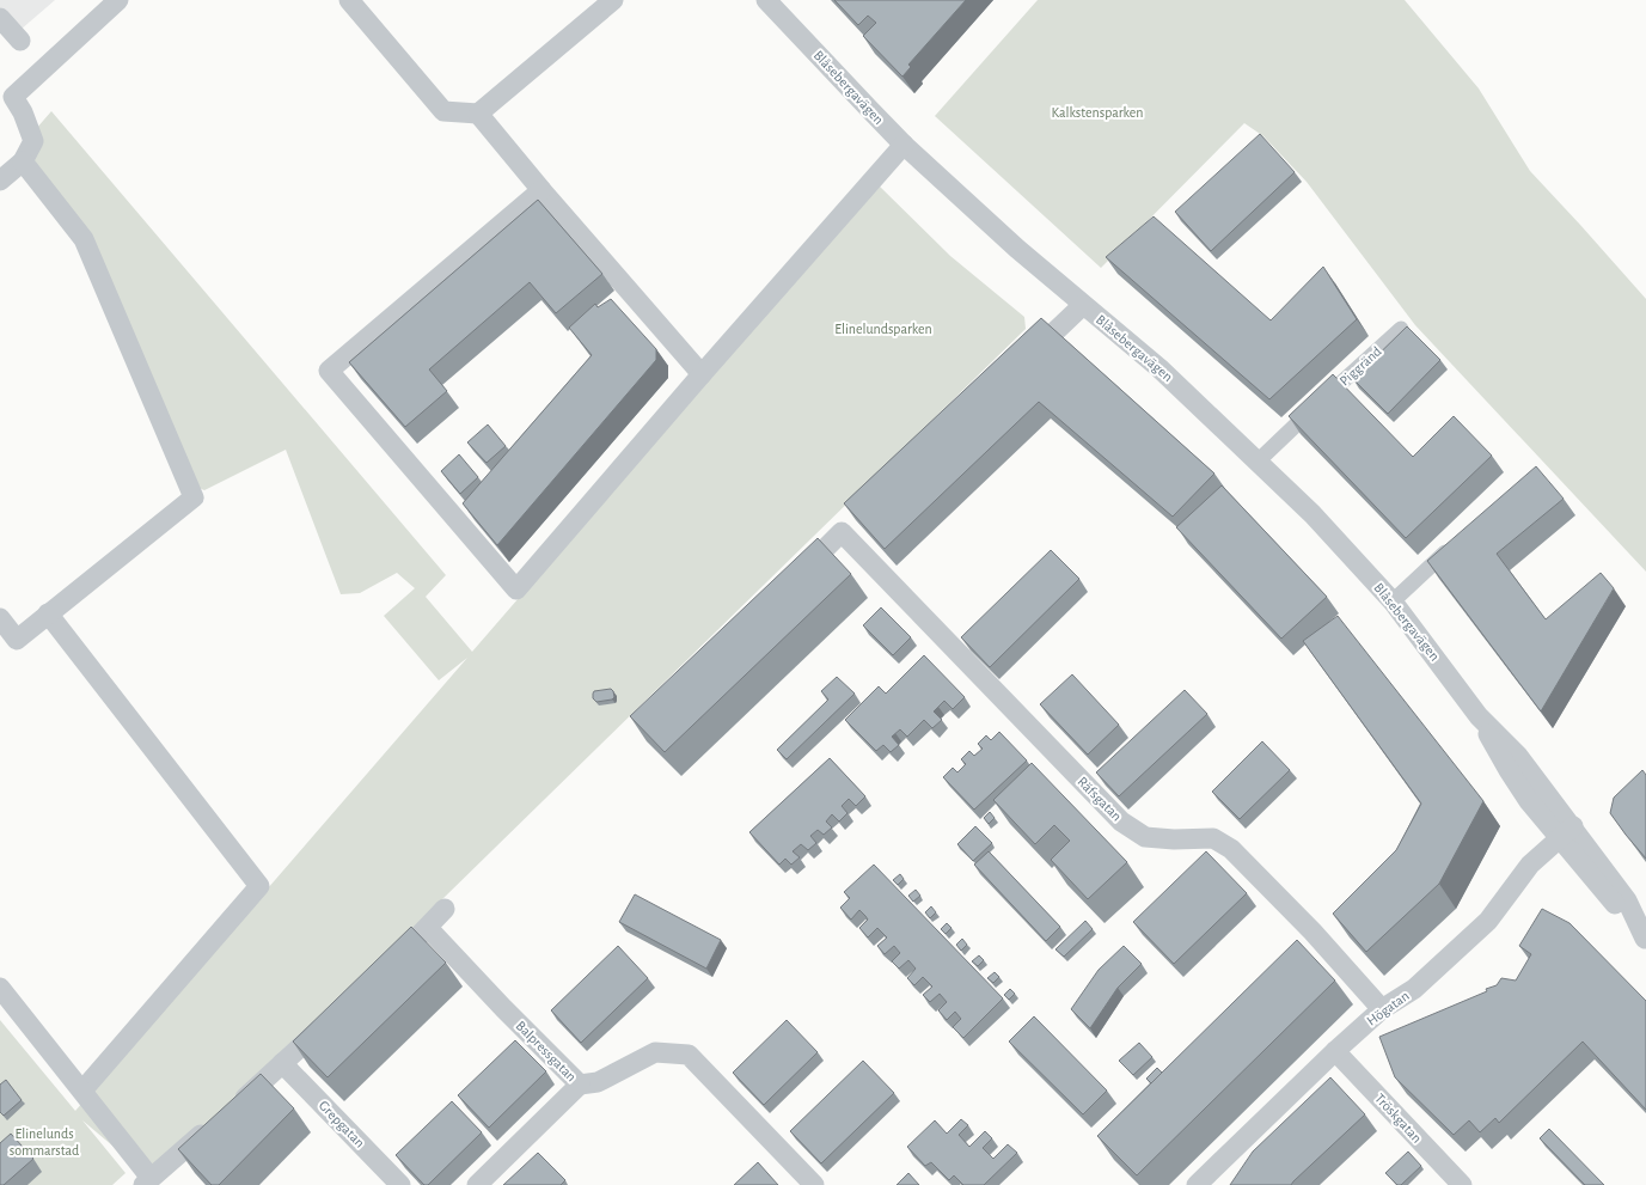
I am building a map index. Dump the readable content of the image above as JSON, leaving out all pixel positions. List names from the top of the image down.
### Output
{
  "streets": {
    "street": [
      "Blåsebergavägen",
      "Piggränd",
      "Räfsgatan",
      "Högatan",
      "Balpressgatan",
      "Tröskgatan",
      "Grepgatan"
    ]
  },
  "crossings": [
    ["Blåsebergavägen", "Piggränd"],
    ["Blåsebergavägen", "Högatan"],
    ["Räfsgatan", "Högatan"],
    ["Högatan", "Tröskgatan"]
  ],
  "parks": ["Kalkstensparken", "Elinelundsparken", "Elinelunds sommarstad"]
}
